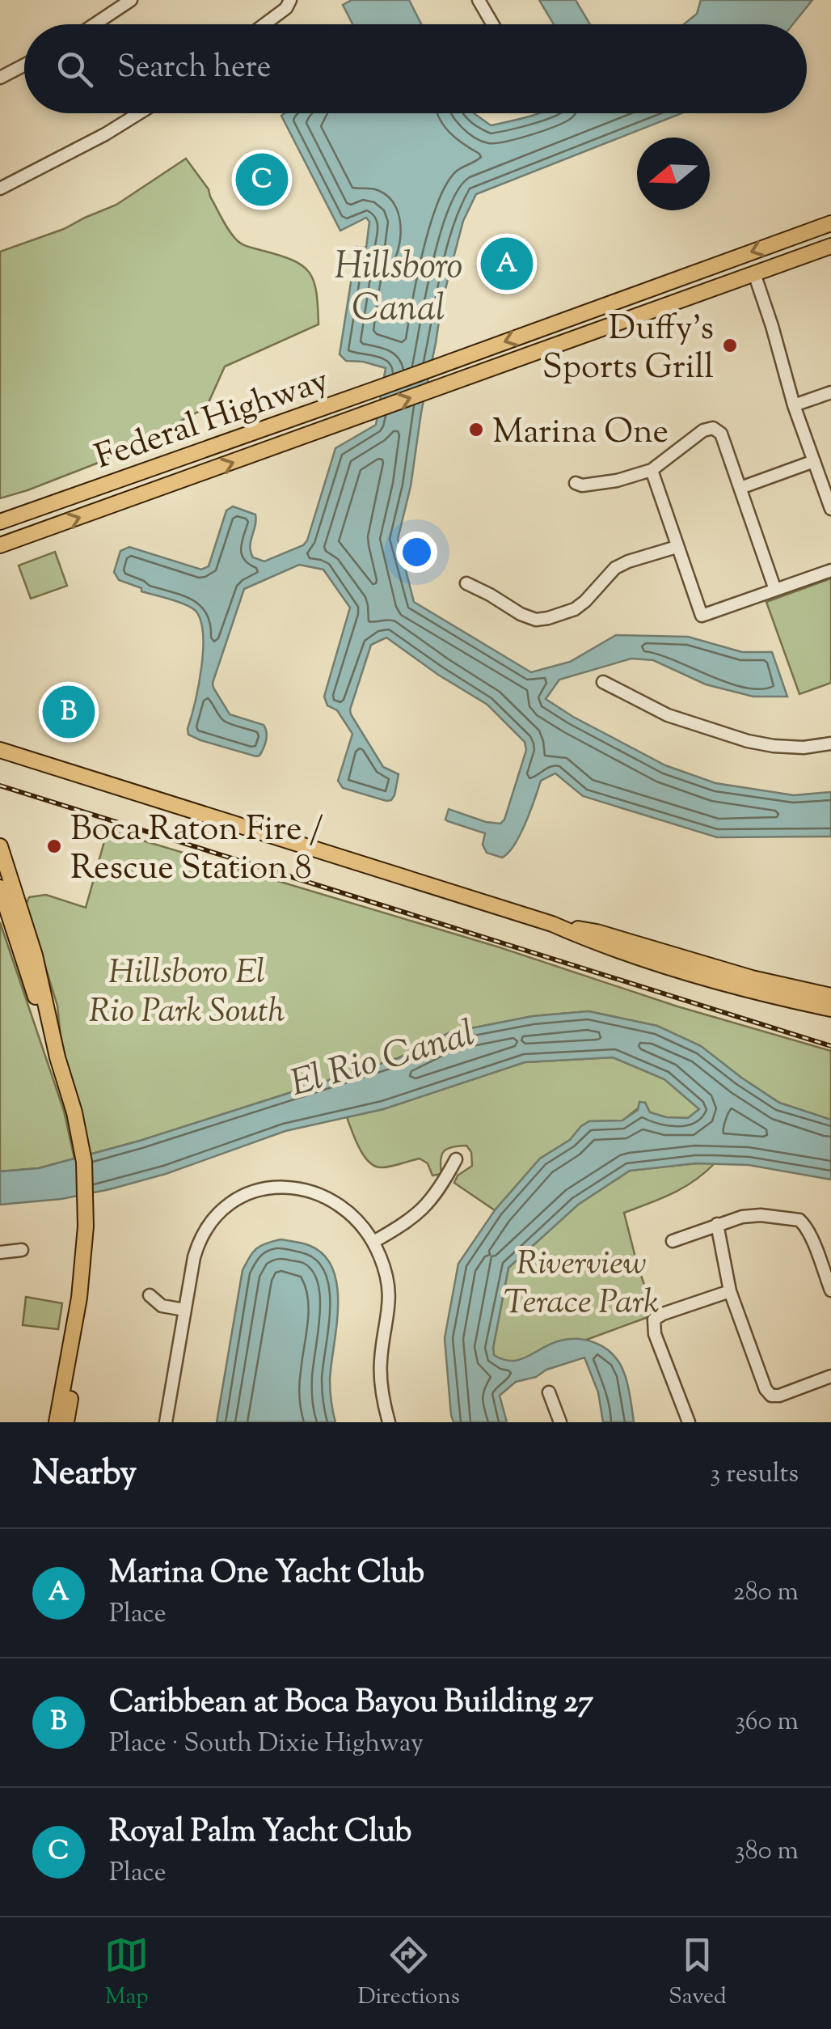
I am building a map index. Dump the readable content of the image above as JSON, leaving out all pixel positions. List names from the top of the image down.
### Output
{
  "streets": {
    "main road": ["Federal Highway"]
  },
  "water": ["Hillsboro Canal", "El Rio Canal"],
  "parks": ["Hillsboro El Rio Park South", "Riverview Terace Park"],
  "places": ["Duffy's Sports Grill", "Marina One", "Boca Raton Fire / Rescue Station 8"],
  "north": "left",
  "page": {
    "search": "Search here",
    "pins": ["C", "A", "B"],
    "heading": ["Nearby", "3 results"],
    "list": [
      {
        "mark": "A",
        "name": "Marina One Yacht Club",
        "note": "Place",
        "value": "280 m"
      },
      {
        "mark": "B",
        "name": "Caribbean at Boca Bayou Building 27",
        "note": "Place · South Dixie Highway",
        "value": "360 m"
      },
      {
        "mark": "C",
        "name": "Royal Palm Yacht Club",
        "note": "Place",
        "value": "380 m"
      }
    ],
    "nav": ["Map", "Directions", "Saved"]
  }
}
